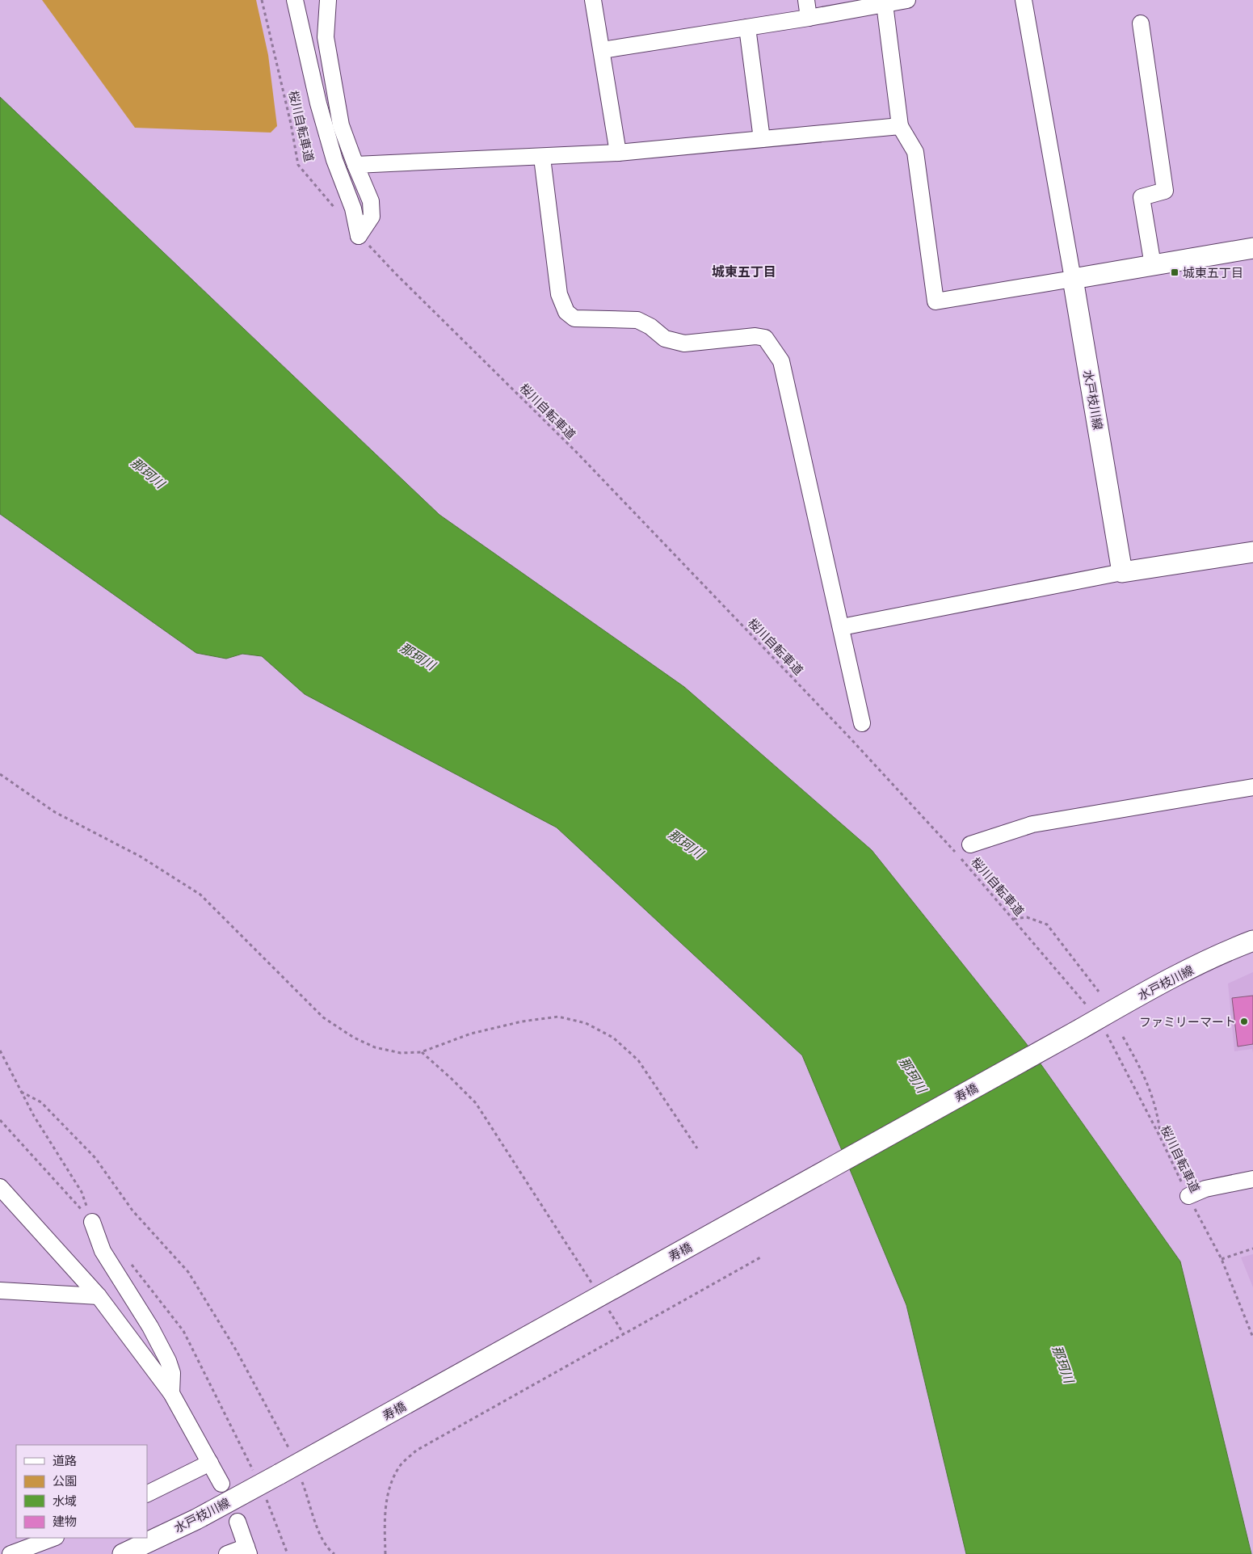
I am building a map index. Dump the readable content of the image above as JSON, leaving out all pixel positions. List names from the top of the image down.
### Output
{
  "streets": {
    "main road": ["水戸枝川線", "寿橋"],
    "path": ["桜川自転車道"]
  },
  "crossings": [
    ["桜川自転車道", "水戸枝川線"],
    ["桜川自転車道", "寿橋"],
    ["水戸枝川線", "寿橋"]
  ],
  "districts": ["城東五丁目"],
  "water": ["那珂川"],
  "places": {
    "transit": ["城東五丁目"],
    "other": ["ファミリーマート"]
  },
  "legend": [
    "道路",
    "公園",
    "水域",
    "建物"
  ]
}
